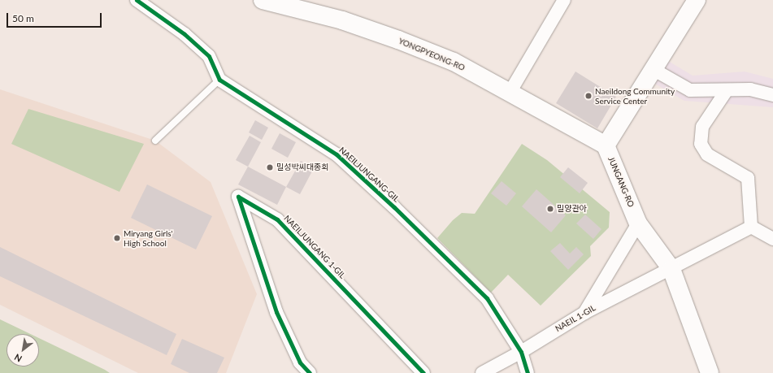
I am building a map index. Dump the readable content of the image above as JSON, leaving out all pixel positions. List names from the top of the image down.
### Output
{
  "streets": {
    "main road": ["YONGPYEONG-RO", "JUNGANG-RO"],
    "street": ["NAEILJUNGANG-GIL", "NAEILJUNGANG 1-GIL", "NAEIL 1-GIL"]
  },
  "crossings": [
    ["YONGPYEONG-RO", "JUNGANG-RO"],
    ["NAEILJUNGANG-GIL", "NAEIL 1-GIL"],
    ["JUNGANG-RO", "NAEIL 1-GIL"]
  ],
  "places": [
    "Naeildong Community Service Center",
    "밀성박씨대종회",
    "밀양관아",
    "Miryang Girls' High School"
  ],
  "scale_bar": "50 m",
  "north": "bottom left"
}
